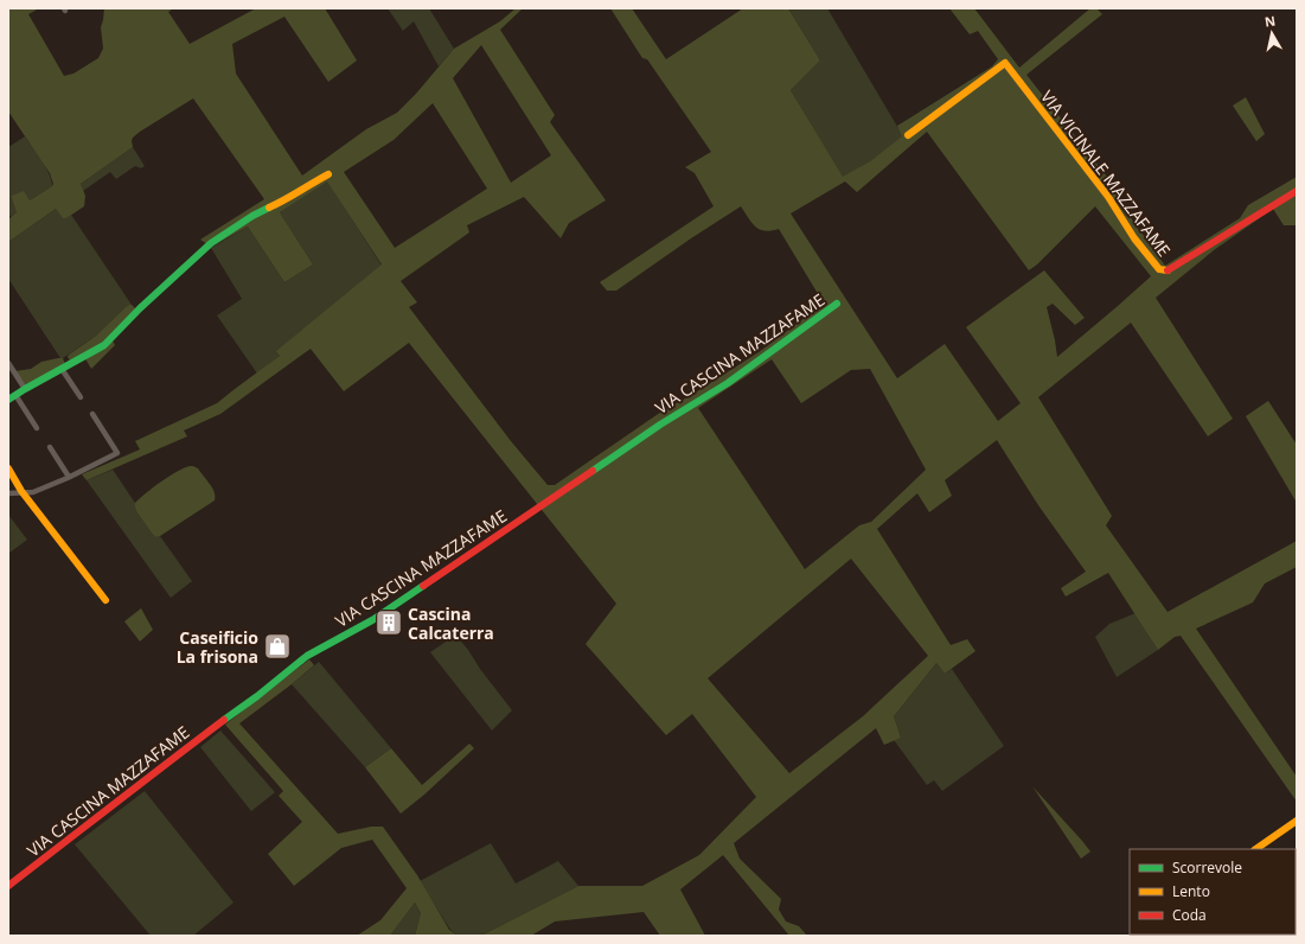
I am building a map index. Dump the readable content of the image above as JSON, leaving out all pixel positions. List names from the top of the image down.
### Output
{
  "streets": {
    "street": ["VIA VICINALE MAZZAFAME", "VIA CASCINA MAZZAFAME"]
  },
  "places": {
    "building": ["Cascina Calcaterra"],
    "shop": ["Caseificio La frisona"]
  },
  "legend": ["Scorrevole", "Lento", "Coda"],
  "north": "top"
}
